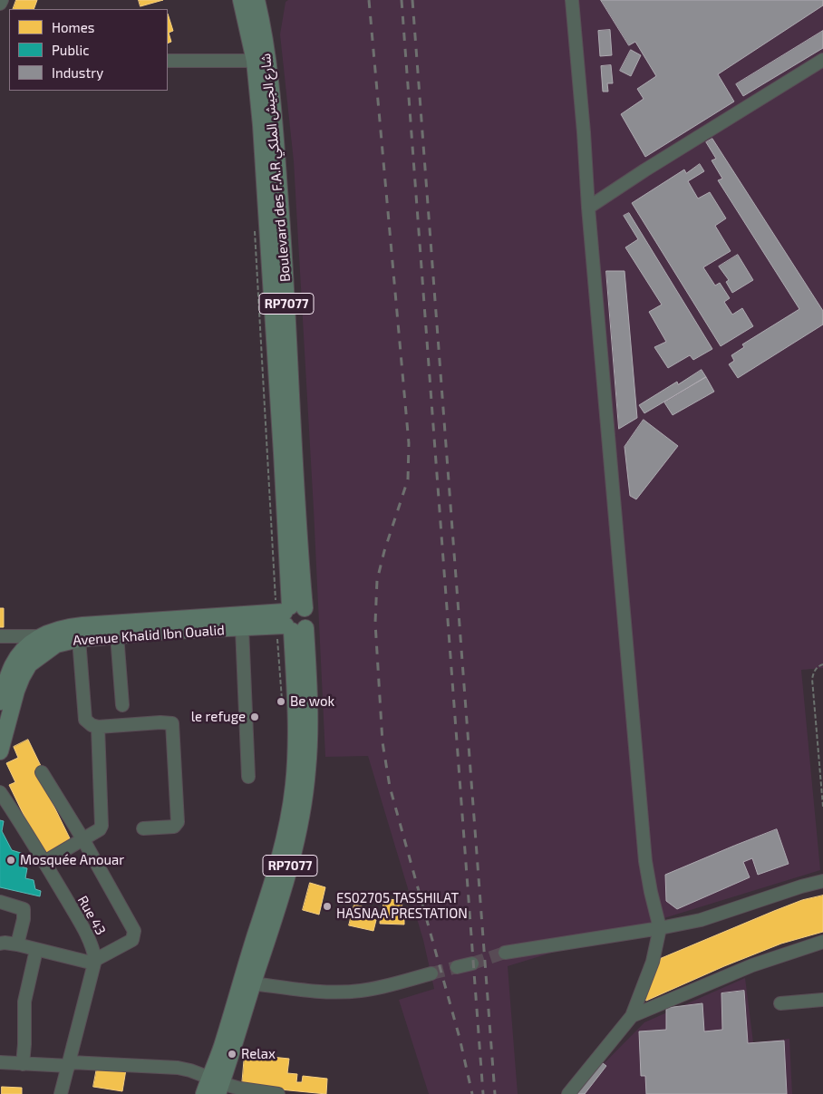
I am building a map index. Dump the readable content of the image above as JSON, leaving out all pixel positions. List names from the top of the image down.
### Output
{
  "streets": {
    "main road": ["Boulevard des F.A.R شارع الجيش الملكي", "RP7077", "Avenue Khalid Ibn Oualid"],
    "street": ["Rue 43"]
  },
  "crossings": [
    ["Boulevard des F.A.R شارع الجيش الملكي", "Avenue Khalid Ibn Oualid"]
  ],
  "places": [
    "Be wok",
    "le refuge",
    "Mosquée Anouar",
    "ES02705 TASSHILAT HASNAA PRESTATION",
    "Relax"
  ],
  "legend": ["Homes", "Public", "Industry"]
}
